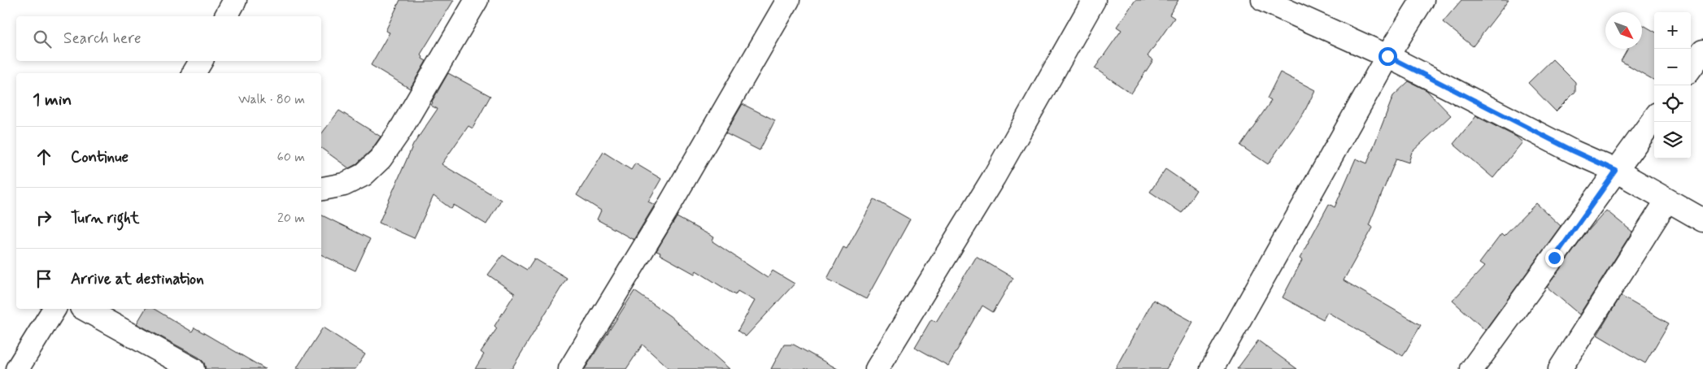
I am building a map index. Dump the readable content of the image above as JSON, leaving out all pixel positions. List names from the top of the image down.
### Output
{
  "north": "bottom right",
  "page": {
    "map_buttons": ["+", "−"],
    "search": "Search here",
    "heading": ["1 min", "Walk · 80 m"],
    "list": [
      ["Continue", "60 m"],
      ["Turn right", "20 m"],
      "Arrive at destination"
    ]
  }
}
